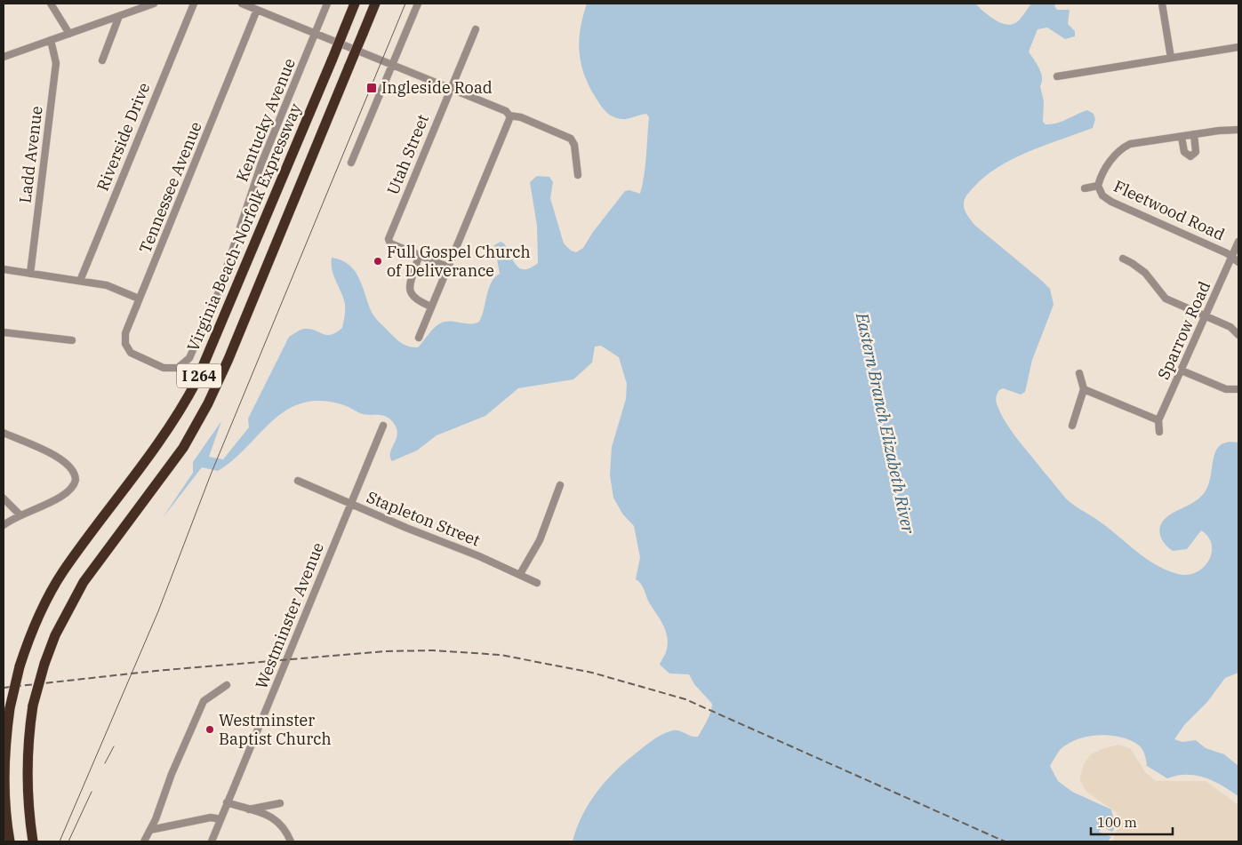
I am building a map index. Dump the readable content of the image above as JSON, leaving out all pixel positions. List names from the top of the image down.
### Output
{
  "streets": {
    "highway": ["Virginia Beach-Norfolk Expressway", "I 264"],
    "street": [
      "Kentucky Avenue",
      "Riverside Drive",
      "Ladd Avenue",
      "Utah Street",
      "Tennessee Avenue",
      "Fleetwood Road",
      "Sparrow Road",
      "Stapleton Street",
      "Westminster Avenue"
    ]
  },
  "crossings": [
    ["Kentucky Avenue", "Tennessee Avenue"],
    ["Fleetwood Road", "Sparrow Road"],
    ["Stapleton Street", "Westminster Avenue"]
  ],
  "water": ["Eastern Branch Elizabeth River"],
  "places": {
    "transit": ["Ingleside Road"],
    "other": ["Full Gospel Church of Deliverance", "Westminster Baptist Church"]
  },
  "scale_bar": "100 m"
}
